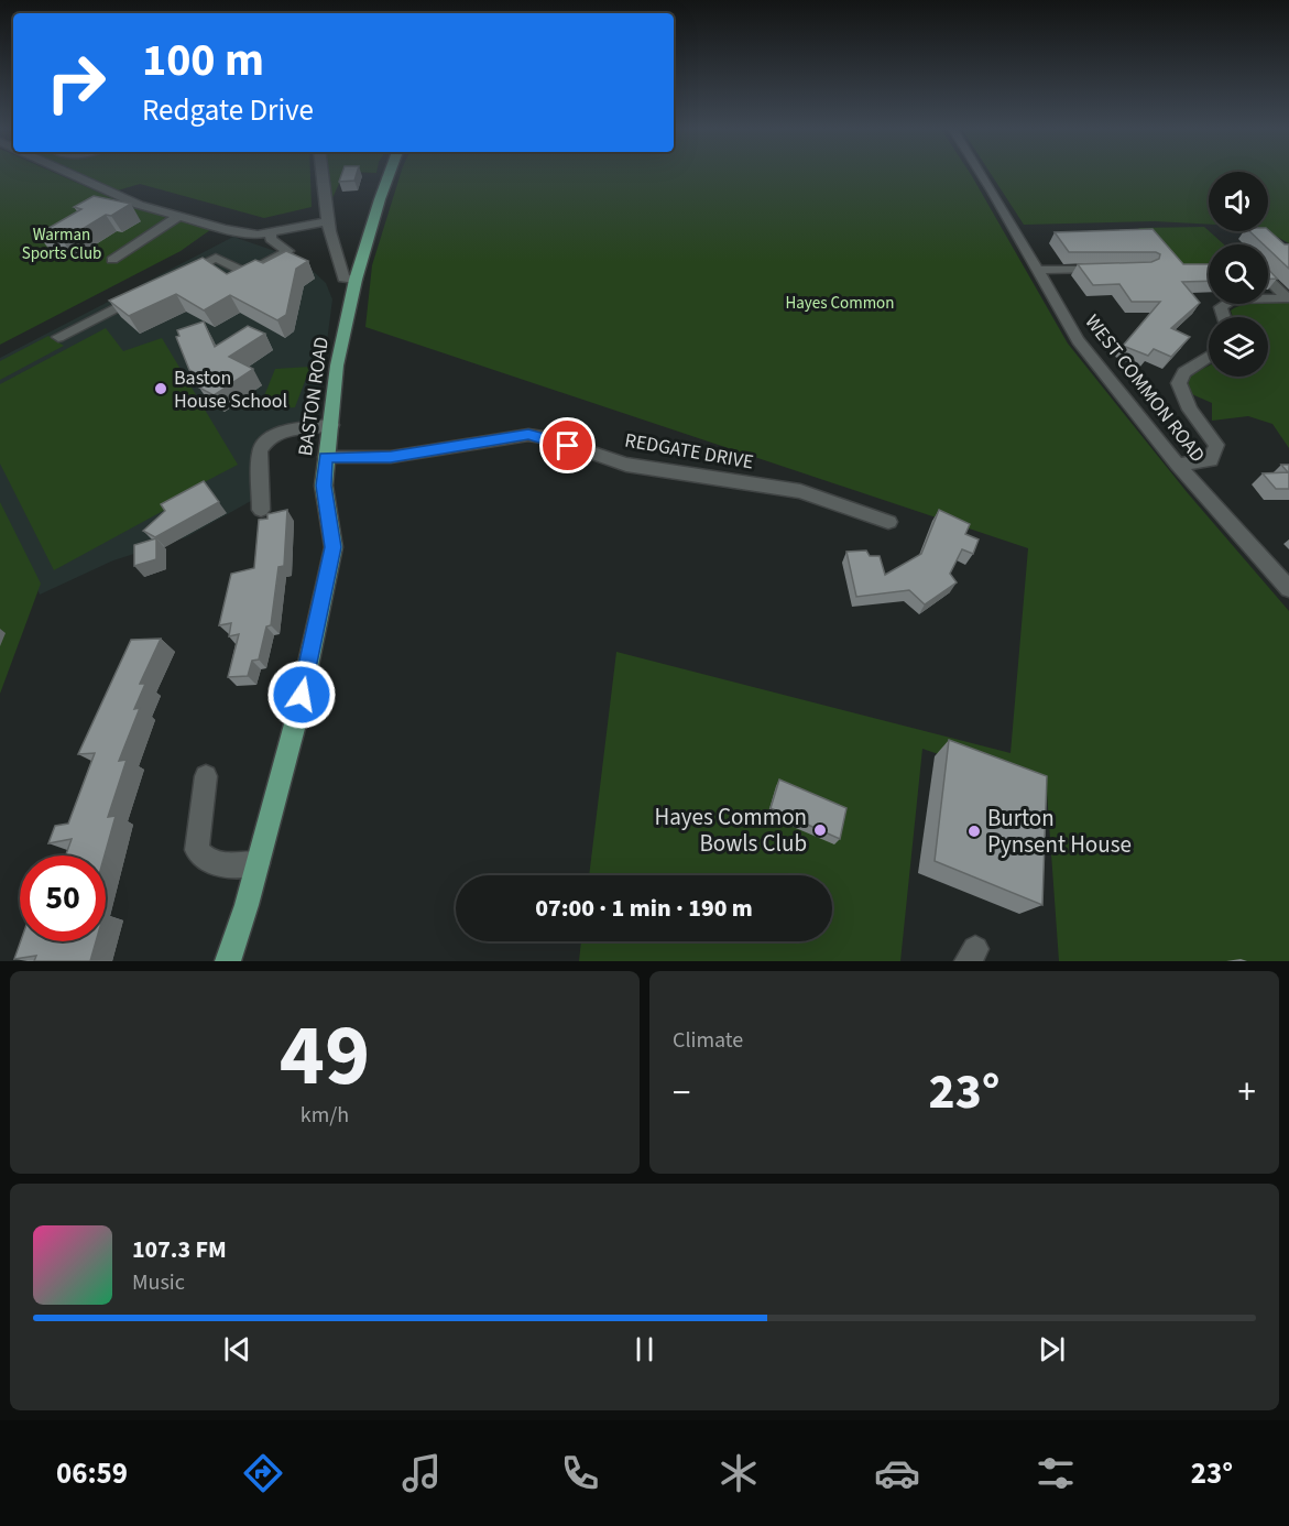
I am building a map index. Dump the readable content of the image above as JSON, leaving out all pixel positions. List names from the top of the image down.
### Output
{
  "streets": {
    "main road": ["BASTON ROAD"],
    "street": ["WEST COMMON ROAD", "REDGATE DRIVE"]
  },
  "crossings": [
    ["BASTON ROAD", "REDGATE DRIVE"]
  ],
  "parks": ["Warman Sports Club", "Hayes Common"],
  "places": ["Baston House School", "Hayes Common Bowls Club", "Burton Pynsent House"],
  "page": {
    "turn": ["100 m", "Redgate Drive"],
    "limit": "50",
    "trip": "07:00 · 1 min · 190 m",
    "tile": [
      ["49", "km/h"],
      "Climate"
    ],
    "heat": ["−", "23°", "+"],
    "song": ["107.3 FM", "Music"],
    "tabs": ["06:59", "23°"]
  }
}
